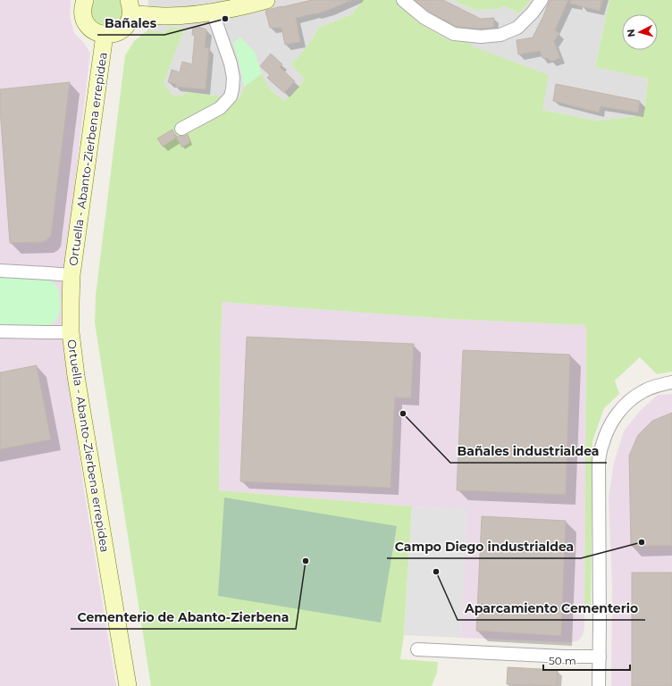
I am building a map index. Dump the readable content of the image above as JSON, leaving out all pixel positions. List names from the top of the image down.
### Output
{
  "streets": {
    "street": ["Ortuella - Abanto-Zierbena errepidea"]
  },
  "places": [
    "Bañales",
    "Bañales industrialdea",
    "Campo Diego industrialdea",
    "Cementerio de Abanto-Zierbena",
    "Aparcamiento Cementerio"
  ],
  "scale_bar": "50 m",
  "north": "left"
}
